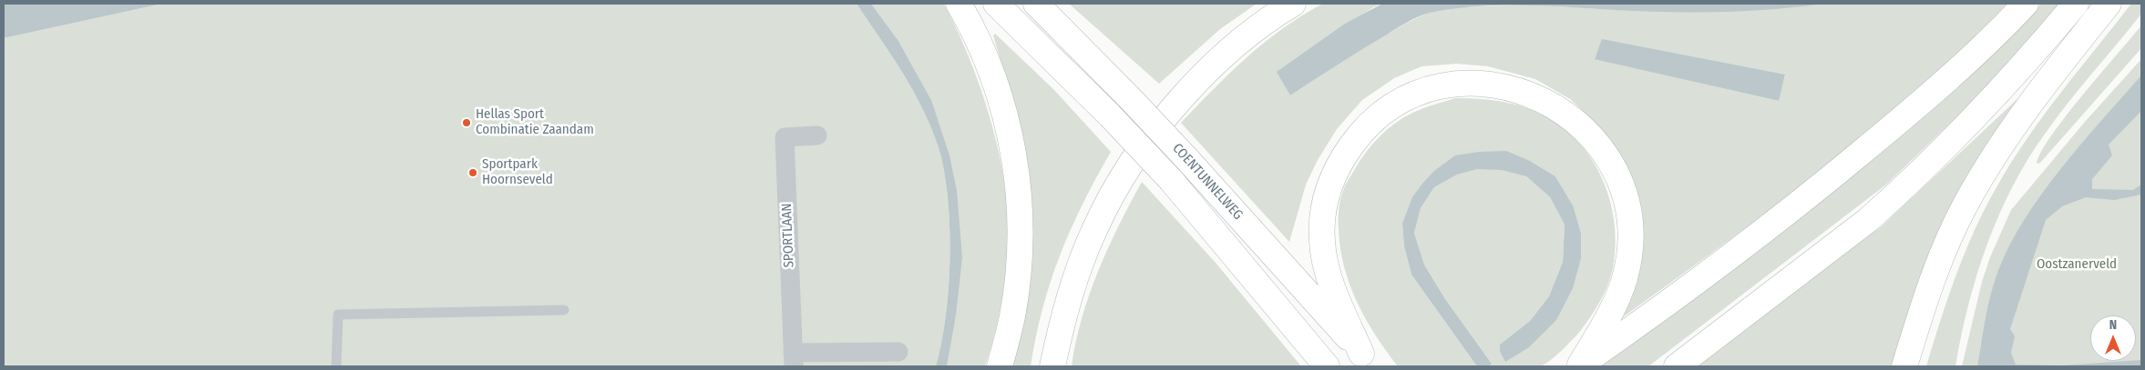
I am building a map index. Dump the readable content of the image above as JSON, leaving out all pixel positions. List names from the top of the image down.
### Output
{
  "streets": {
    "highway": ["COENTUNNELWEG"],
    "street": ["SPORTLAAN"]
  },
  "parks": ["Oostzanerveld"],
  "places": ["Hellas Sport Combinatie Zaandam", "Sportpark Hoornseveld"],
  "north": "top"
}
